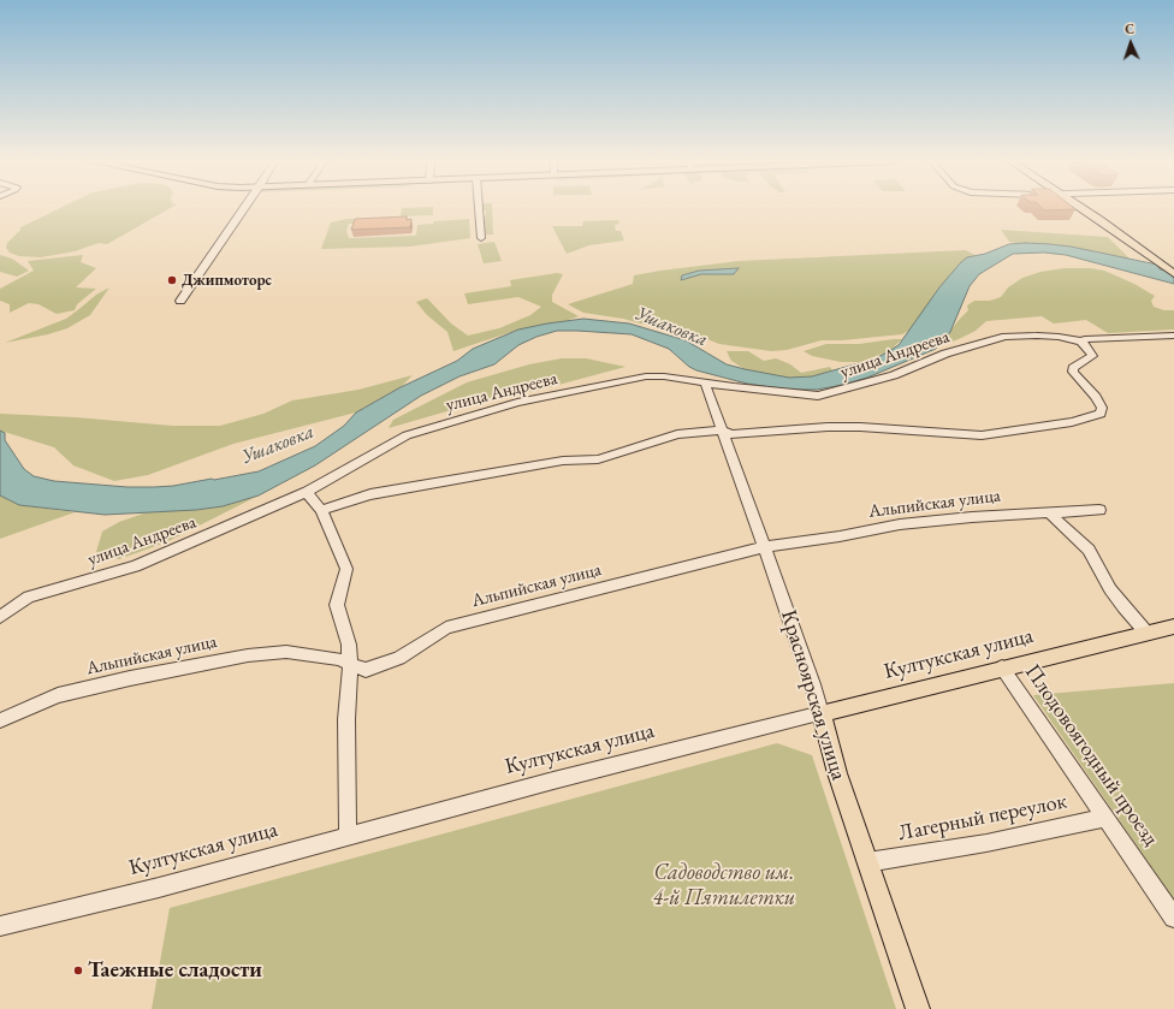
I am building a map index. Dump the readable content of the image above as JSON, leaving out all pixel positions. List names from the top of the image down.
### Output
{
  "streets": {
    "main road": ["Култукская улица", "Красноярская улица"],
    "street": [
      "улица Андреева",
      "Альпийская улица",
      "Плодовоягодный проезд",
      "Лагерный переулок"
    ]
  },
  "crossings": [
    ["улица Андреева", "Красноярская улица"],
    ["Альпийская улица", "Красноярская улица"],
    ["Култукская улица", "Красноярская улица"],
    ["Култукская улица", "Плодовоягодный проезд"],
    ["Красноярская улица", "Лагерный переулок"],
    ["Плодовоягодный проезд", "Лагерный переулок"]
  ],
  "water": ["Ушаковка"],
  "parks": ["Садоводство им. 4-й Пятилетки"],
  "places": ["Джипмоторс", "Таежные сладости"],
  "north": "top"
}
